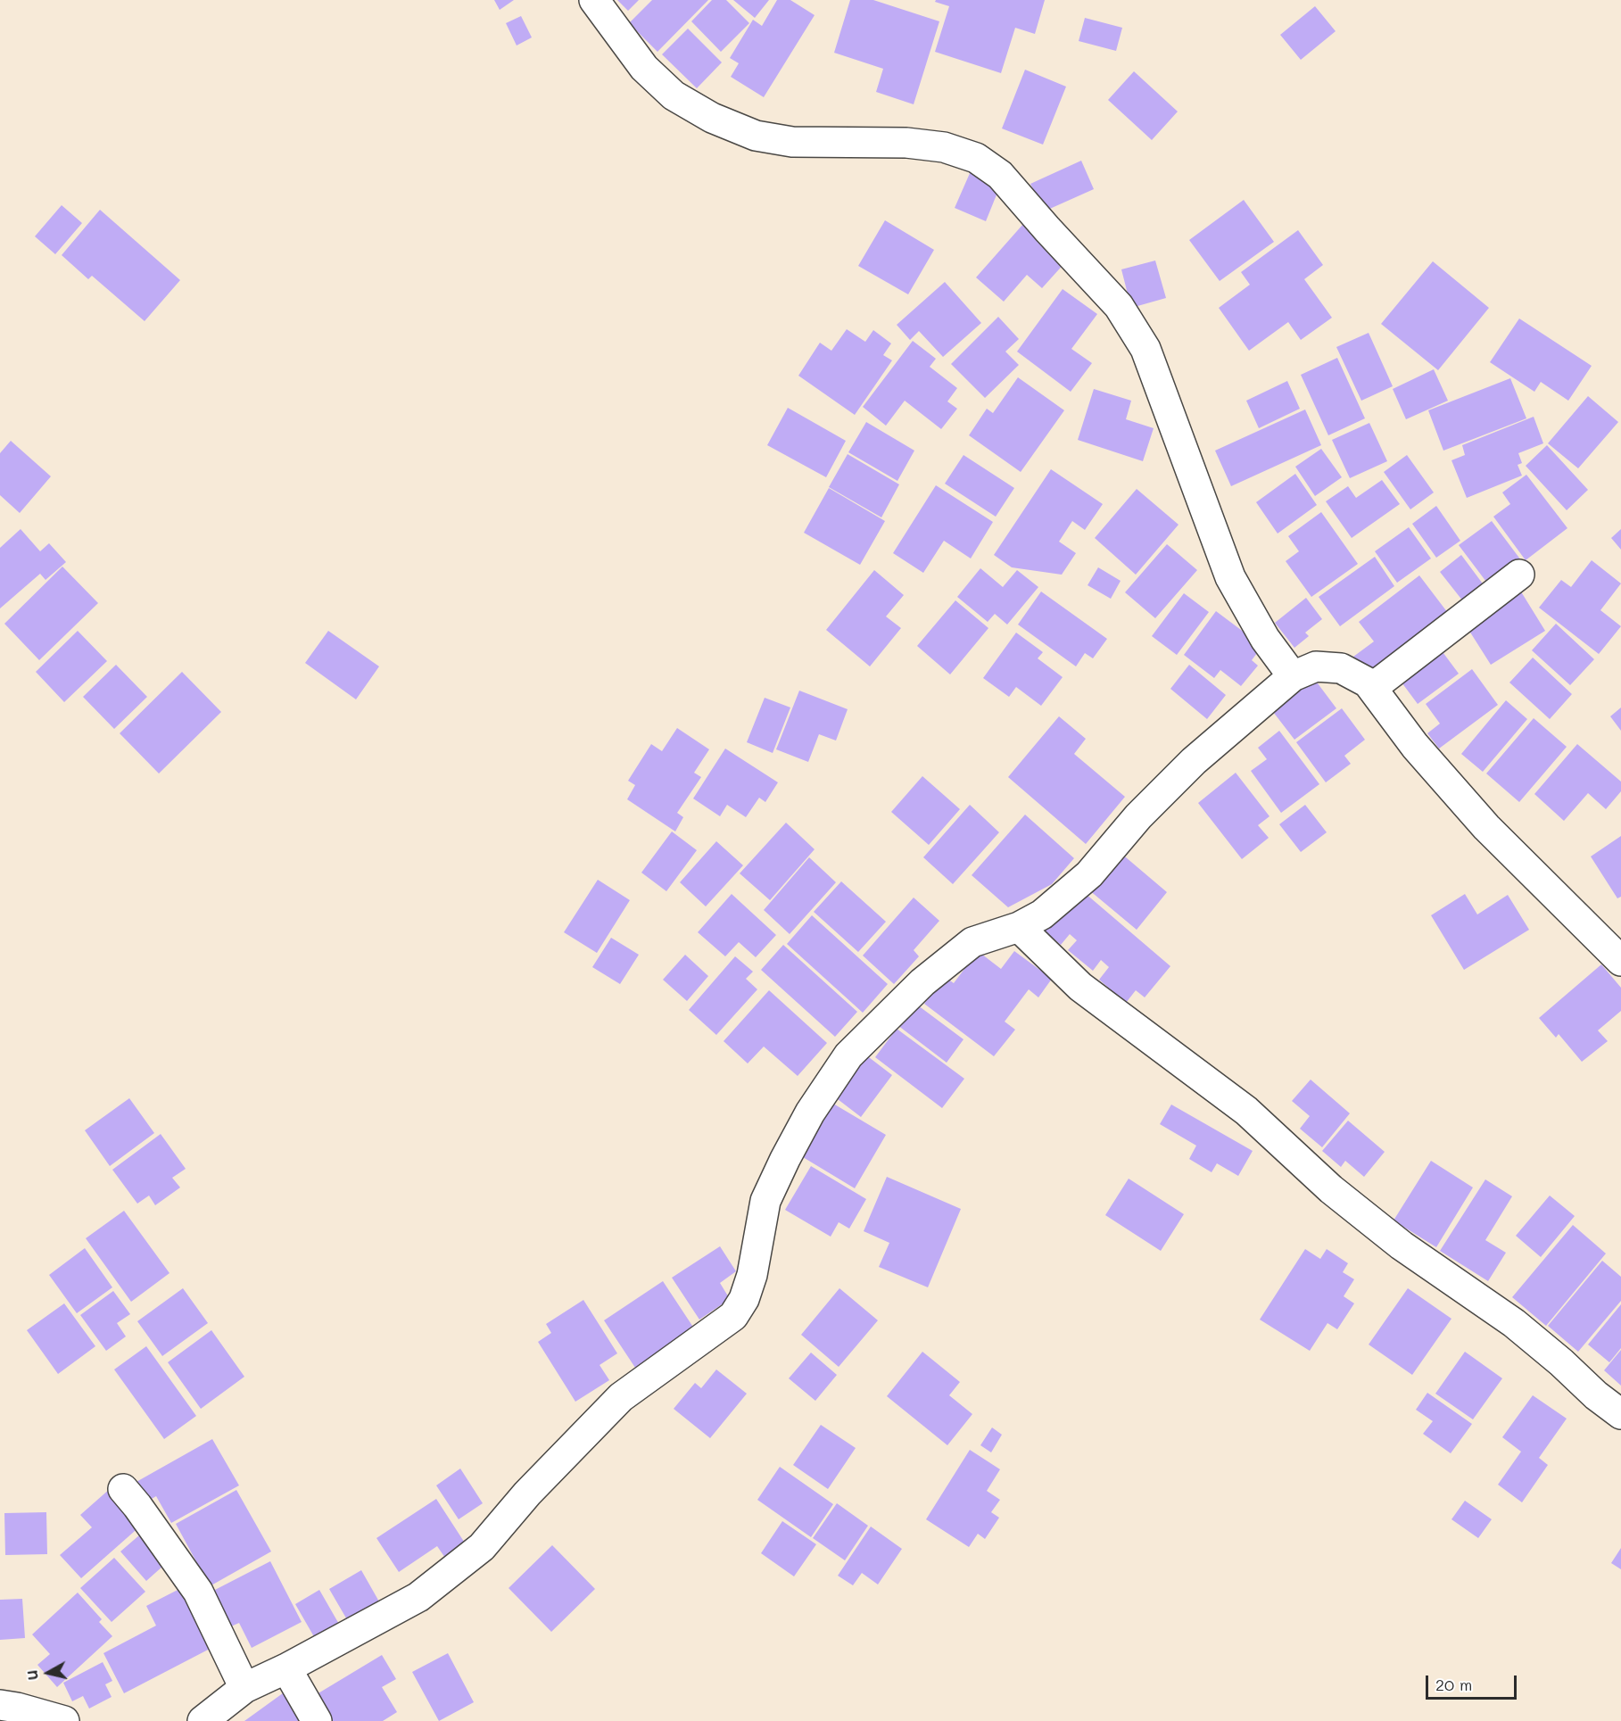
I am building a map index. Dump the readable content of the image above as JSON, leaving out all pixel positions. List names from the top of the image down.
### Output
{
  "scale_bar": "20 m",
  "north": "left"
}
